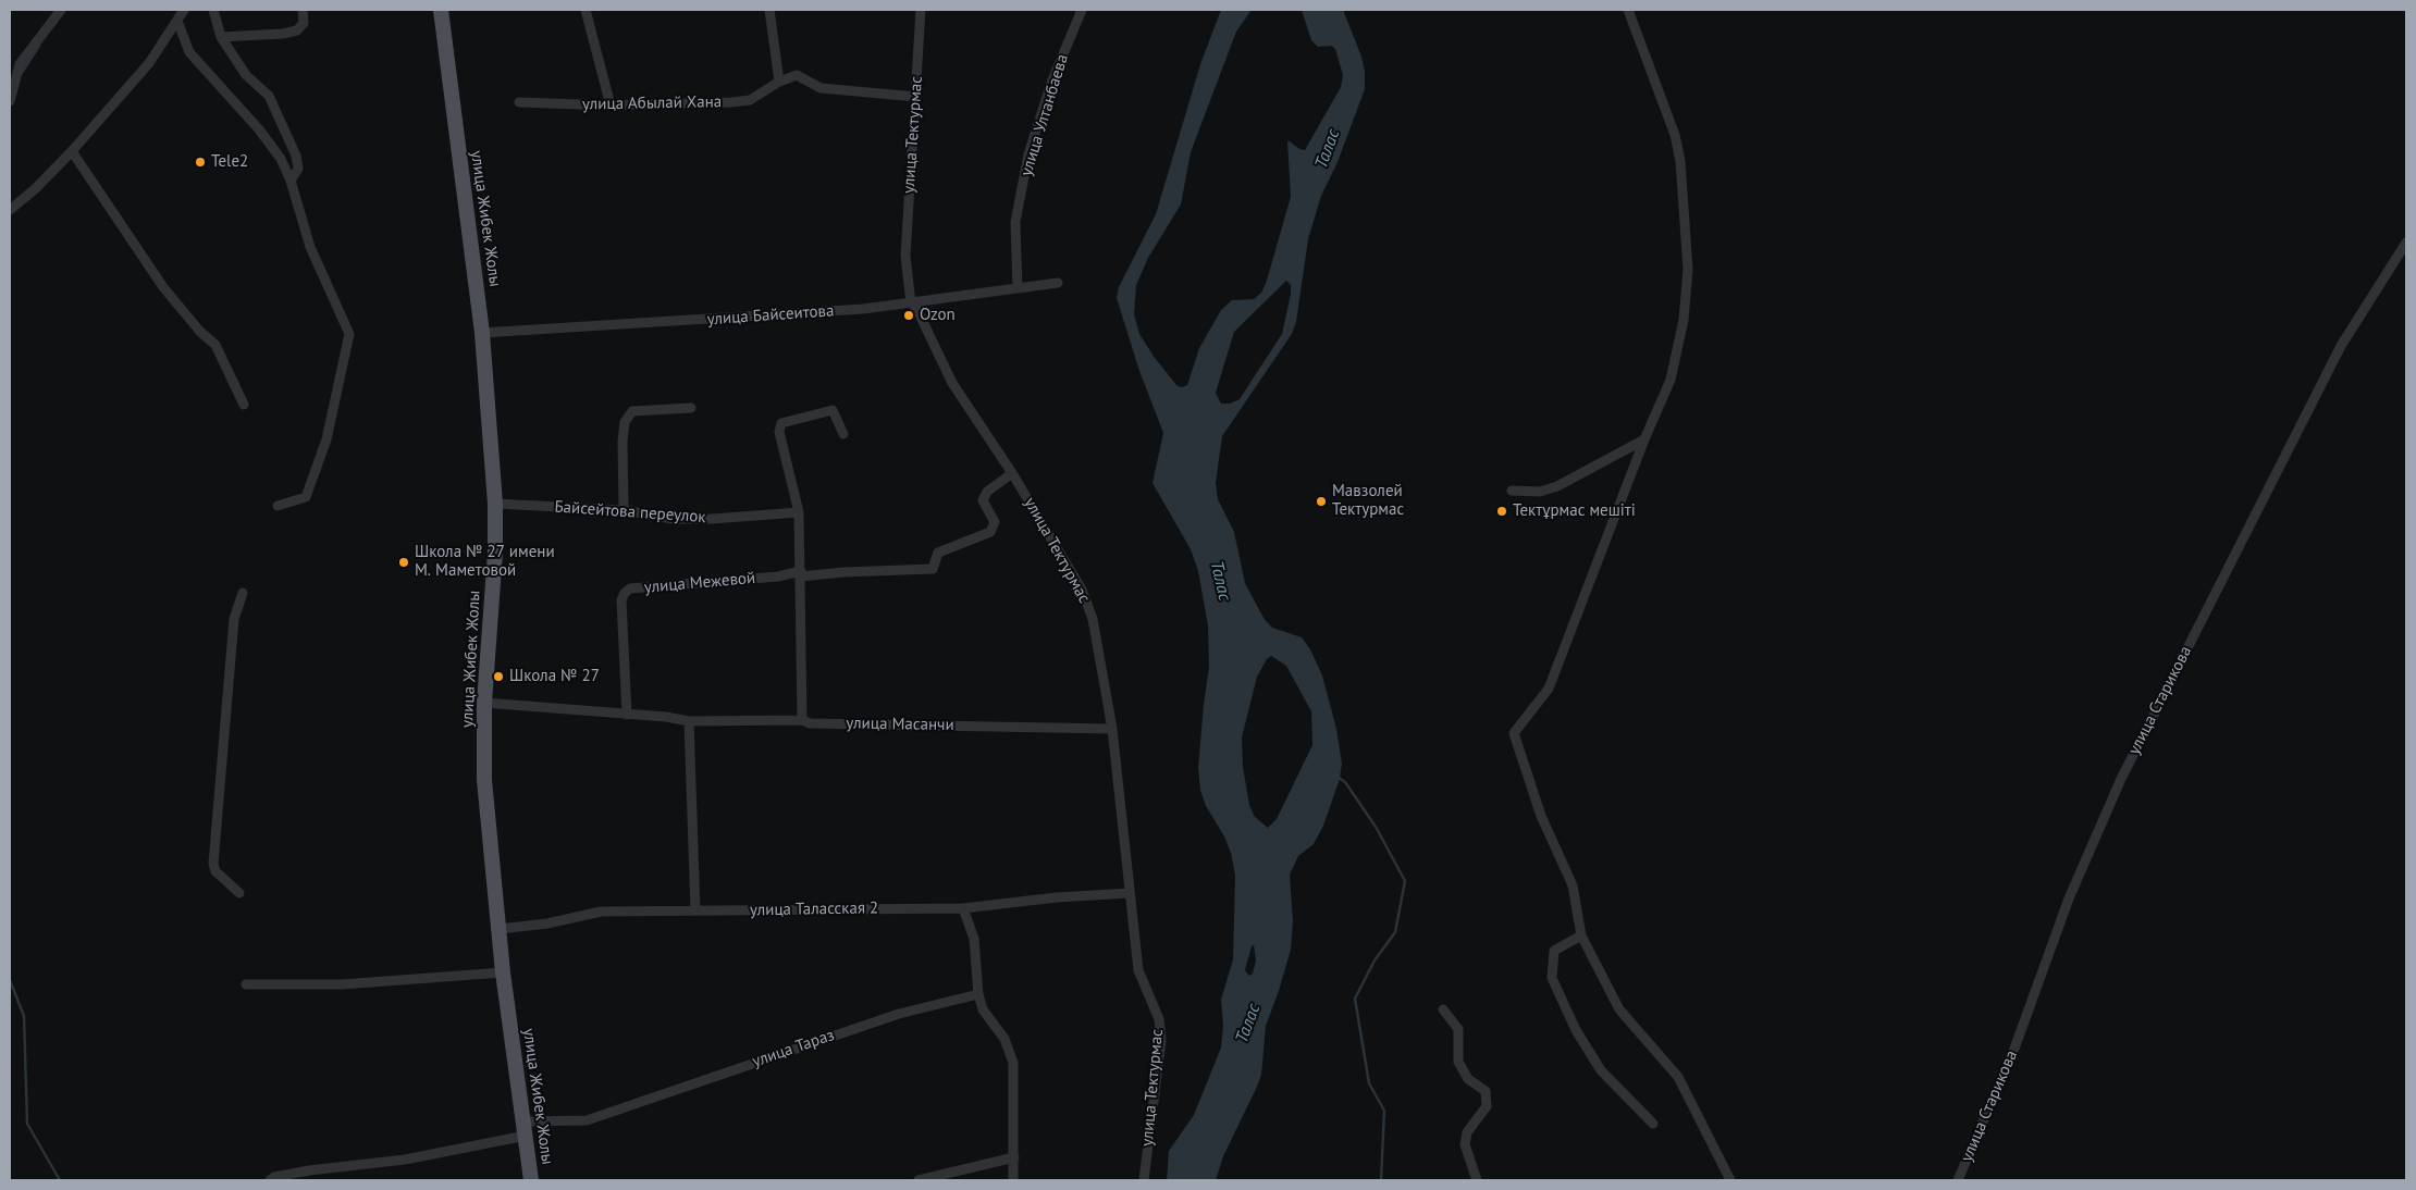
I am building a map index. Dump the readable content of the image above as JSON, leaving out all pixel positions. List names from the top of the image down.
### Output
{
  "streets": {
    "main road": ["улица Жибек Жолы"],
    "street": [
      "улица Абылай Хана",
      "улица Ултанбаева",
      "улица Тектурмас",
      "улица Байсеитова",
      "Байсейтова переулок",
      "улица Межевой",
      "улица Старикова",
      "улица Масанчи",
      "улица Таласская 2",
      "улица Тараз"
    ]
  },
  "crossings": [
    ["улица Абылай Хана", "улица Тектурмас"],
    ["улица Ултанбаева", "улица Байсеитова"],
    ["улица Тектурмас", "улица Байсеитова"],
    ["улица Тектурмас", "улица Масанчи"],
    ["улица Тектурмас", "улица Таласская 2"],
    ["улица Жибек Жолы", "улица Байсеитова"],
    ["улица Жибек Жолы", "Байсейтова переулок"],
    ["улица Жибек Жолы", "улица Масанчи"],
    ["улица Жибек Жолы", "улица Таласская 2"],
    ["улица Жибек Жолы", "улица Тараз"],
    ["улица Межевой", "улица Масанчи"]
  ],
  "water": ["Талас"],
  "places": [
    "Tele2",
    "Ozon",
    "Мавзолей Тектурмас",
    "Тектұрмас мешіті",
    "Школа № 27 имени М. Маметовой",
    "Школа № 27"
  ]
}
